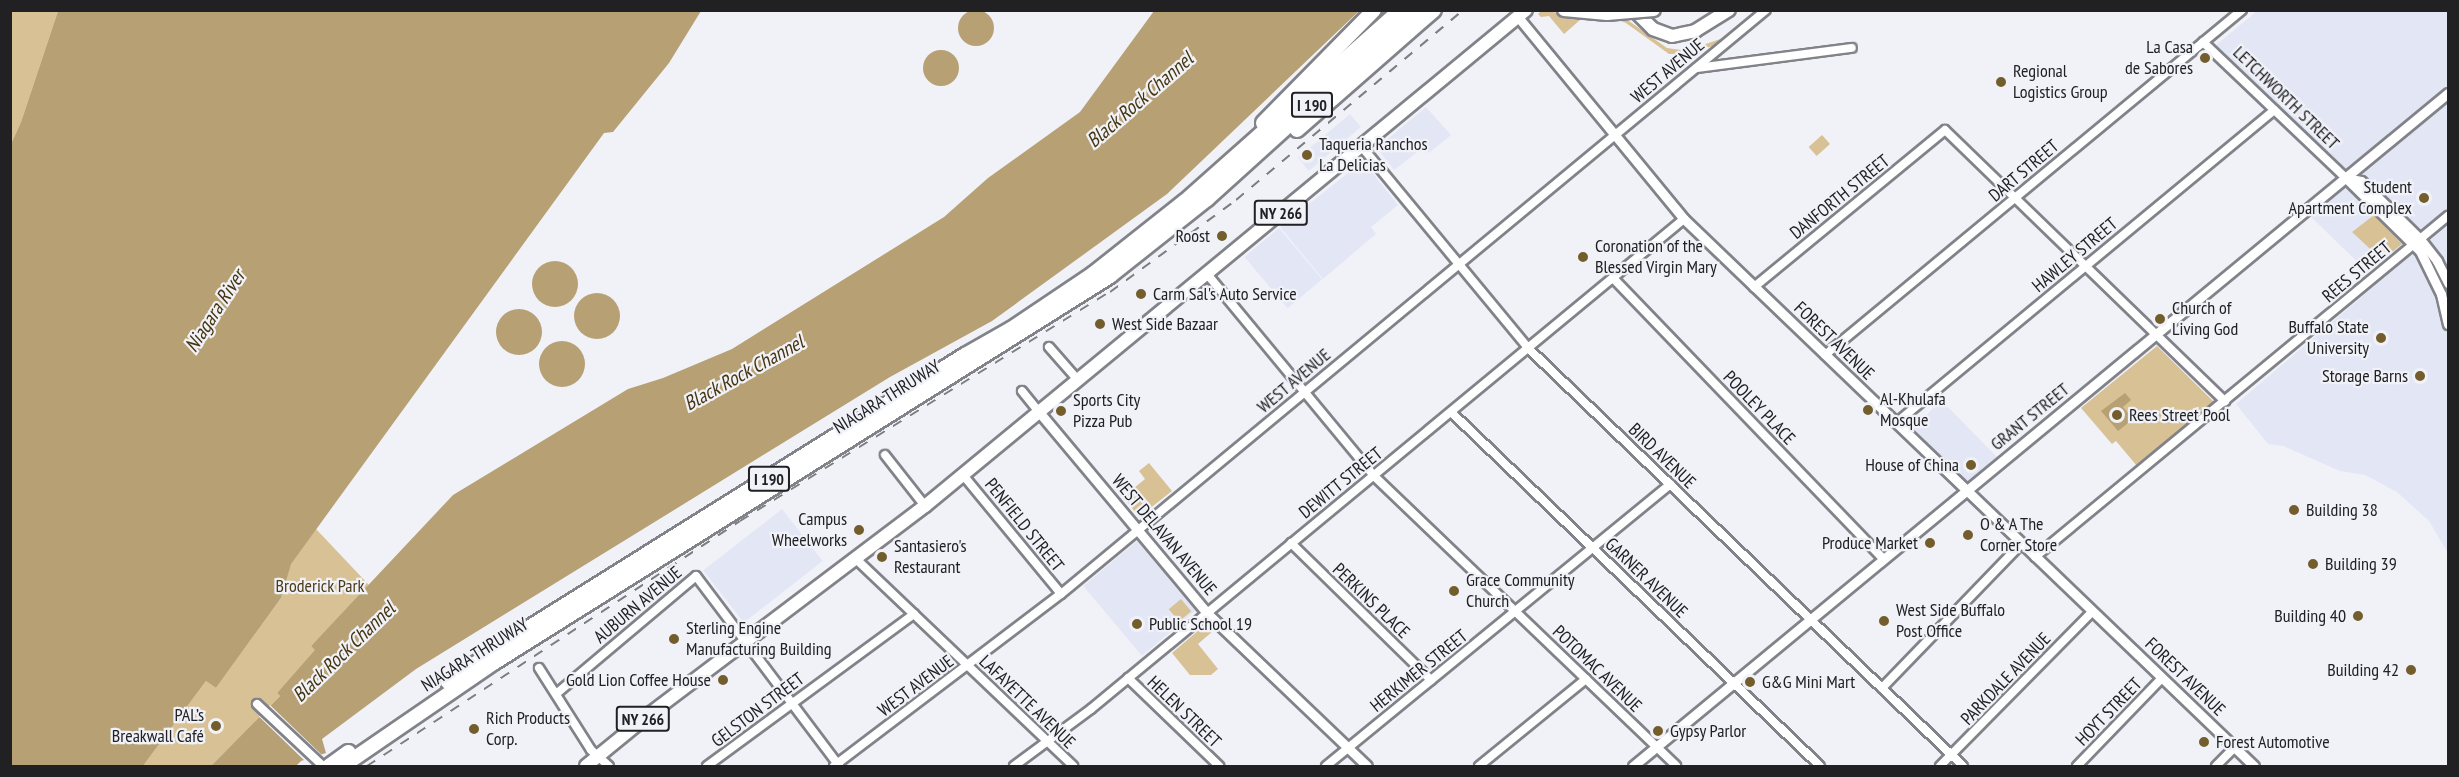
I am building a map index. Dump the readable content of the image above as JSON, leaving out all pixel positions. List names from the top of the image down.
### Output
{
  "streets": {
    "highway": ["I 190", "NIAGARA THRUWAY"],
    "main road": ["NY 266"],
    "street": [
      "WEST AVENUE",
      "LETCHWORTH STREET",
      "DART STREET",
      "DANFORTH STREET",
      "HAWLEY STREET",
      "REES STREET",
      "FOREST AVENUE",
      "POOLEY PLACE",
      "GRANT STREET",
      "BIRD AVENUE",
      "DEWITT STREET",
      "PENFIELD STREET",
      "WEST DELAVAN AVENUE",
      "GARNER AVENUE",
      "PERKINS PLACE",
      "AUBURN AVENUE",
      "POTOMAC AVENUE",
      "HERKIMER STREET",
      "PARKDALE AVENUE",
      "LAFAYETTE AVENUE",
      "GELSTON STREET",
      "HELEN STREET",
      "HOYT STREET"
    ]
  },
  "crossings": [
    ["WEST AVENUE", "FOREST AVENUE"],
    ["WEST AVENUE", "BIRD AVENUE"],
    ["WEST AVENUE", "PENFIELD STREET"],
    ["WEST AVENUE", "WEST DELAVAN AVENUE"],
    ["WEST AVENUE", "AUBURN AVENUE"],
    ["WEST AVENUE", "POTOMAC AVENUE"],
    ["WEST AVENUE", "LAFAYETTE AVENUE"],
    ["LETCHWORTH STREET", "DART STREET"],
    ["LETCHWORTH STREET", "HAWLEY STREET"],
    ["LETCHWORTH STREET", "REES STREET"],
    ["LETCHWORTH STREET", "GRANT STREET"],
    ["DART STREET", "DANFORTH STREET"],
    ["DART STREET", "FOREST AVENUE"],
    ["DANFORTH STREET", "FOREST AVENUE"],
    ["NY 266", "FOREST AVENUE"],
    ["NY 266", "BIRD AVENUE"],
    ["NY 266", "PENFIELD STREET"],
    ["NY 266", "WEST DELAVAN AVENUE"],
    ["NY 266", "AUBURN AVENUE"],
    ["NY 266", "POTOMAC AVENUE"],
    ["NY 266", "LAFAYETTE AVENUE"],
    ["HAWLEY STREET", "FOREST AVENUE"],
    ["REES STREET", "FOREST AVENUE"],
    ["FOREST AVENUE", "GRANT STREET"],
    ["FOREST AVENUE", "DEWITT STREET"],
    ["FOREST AVENUE", "PARKDALE AVENUE"],
    ["FOREST AVENUE", "HOYT STREET"],
    ["POOLEY PLACE", "GRANT STREET"],
    ["POOLEY PLACE", "DEWITT STREET"],
    ["GRANT STREET", "BIRD AVENUE"],
    ["GRANT STREET", "GARNER AVENUE"],
    ["GRANT STREET", "POTOMAC AVENUE"],
    ["BIRD AVENUE", "DEWITT STREET"],
    ["BIRD AVENUE", "HERKIMER STREET"],
    ["BIRD AVENUE", "PARKDALE AVENUE"],
    ["DEWITT STREET", "WEST DELAVAN AVENUE"],
    ["DEWITT STREET", "GARNER AVENUE"],
    ["DEWITT STREET", "PERKINS PLACE"],
    ["DEWITT STREET", "POTOMAC AVENUE"],
    ["DEWITT STREET", "LAFAYETTE AVENUE"],
    ["DEWITT STREET", "HELEN STREET"],
    ["WEST DELAVAN AVENUE", "HERKIMER STREET"],
    ["GARNER AVENUE", "HERKIMER STREET"],
    ["PERKINS PLACE", "HERKIMER STREET"],
    ["AUBURN AVENUE", "GELSTON STREET"],
    ["POTOMAC AVENUE", "HERKIMER STREET"],
    ["LAFAYETTE AVENUE", "GELSTON STREET"]
  ],
  "water": ["Black Rock Channel", "Niagara River"],
  "parks": ["Broderick Park"],
  "places": [
    "La Casa de Sabores",
    "Regional Logistics Group",
    "Taqueria Ranchos La Delicias",
    "Student Apartment Complex",
    "Roost",
    "Coronation of the Blessed Virgin Mary",
    "Carm Sal's Auto Service",
    "Church of Living God",
    "West Side Bazaar",
    "Buffalo State University",
    "Storage Barns",
    "Al-Khulafa Mosque",
    "Sports City Pizza Pub",
    "Rees Street Pool",
    "House of China",
    "Building 38",
    "Campus Wheelworks",
    "O & A The Corner Store",
    "Produce Market",
    "Santasiero's Restaurant",
    "Building 39",
    "Grace Community Church",
    "Building 40",
    "West Side Buffalo Post Office",
    "Public School 19",
    "Sterling Engine Manufacturing Building",
    "Building 42",
    "Gold Lion Coffee House",
    "G&G Mini Mart",
    "PAL’s Breakwall Café",
    "Rich Products Corp.",
    "Gypsy Parlor",
    "Forest Automotive"
  ]
}
